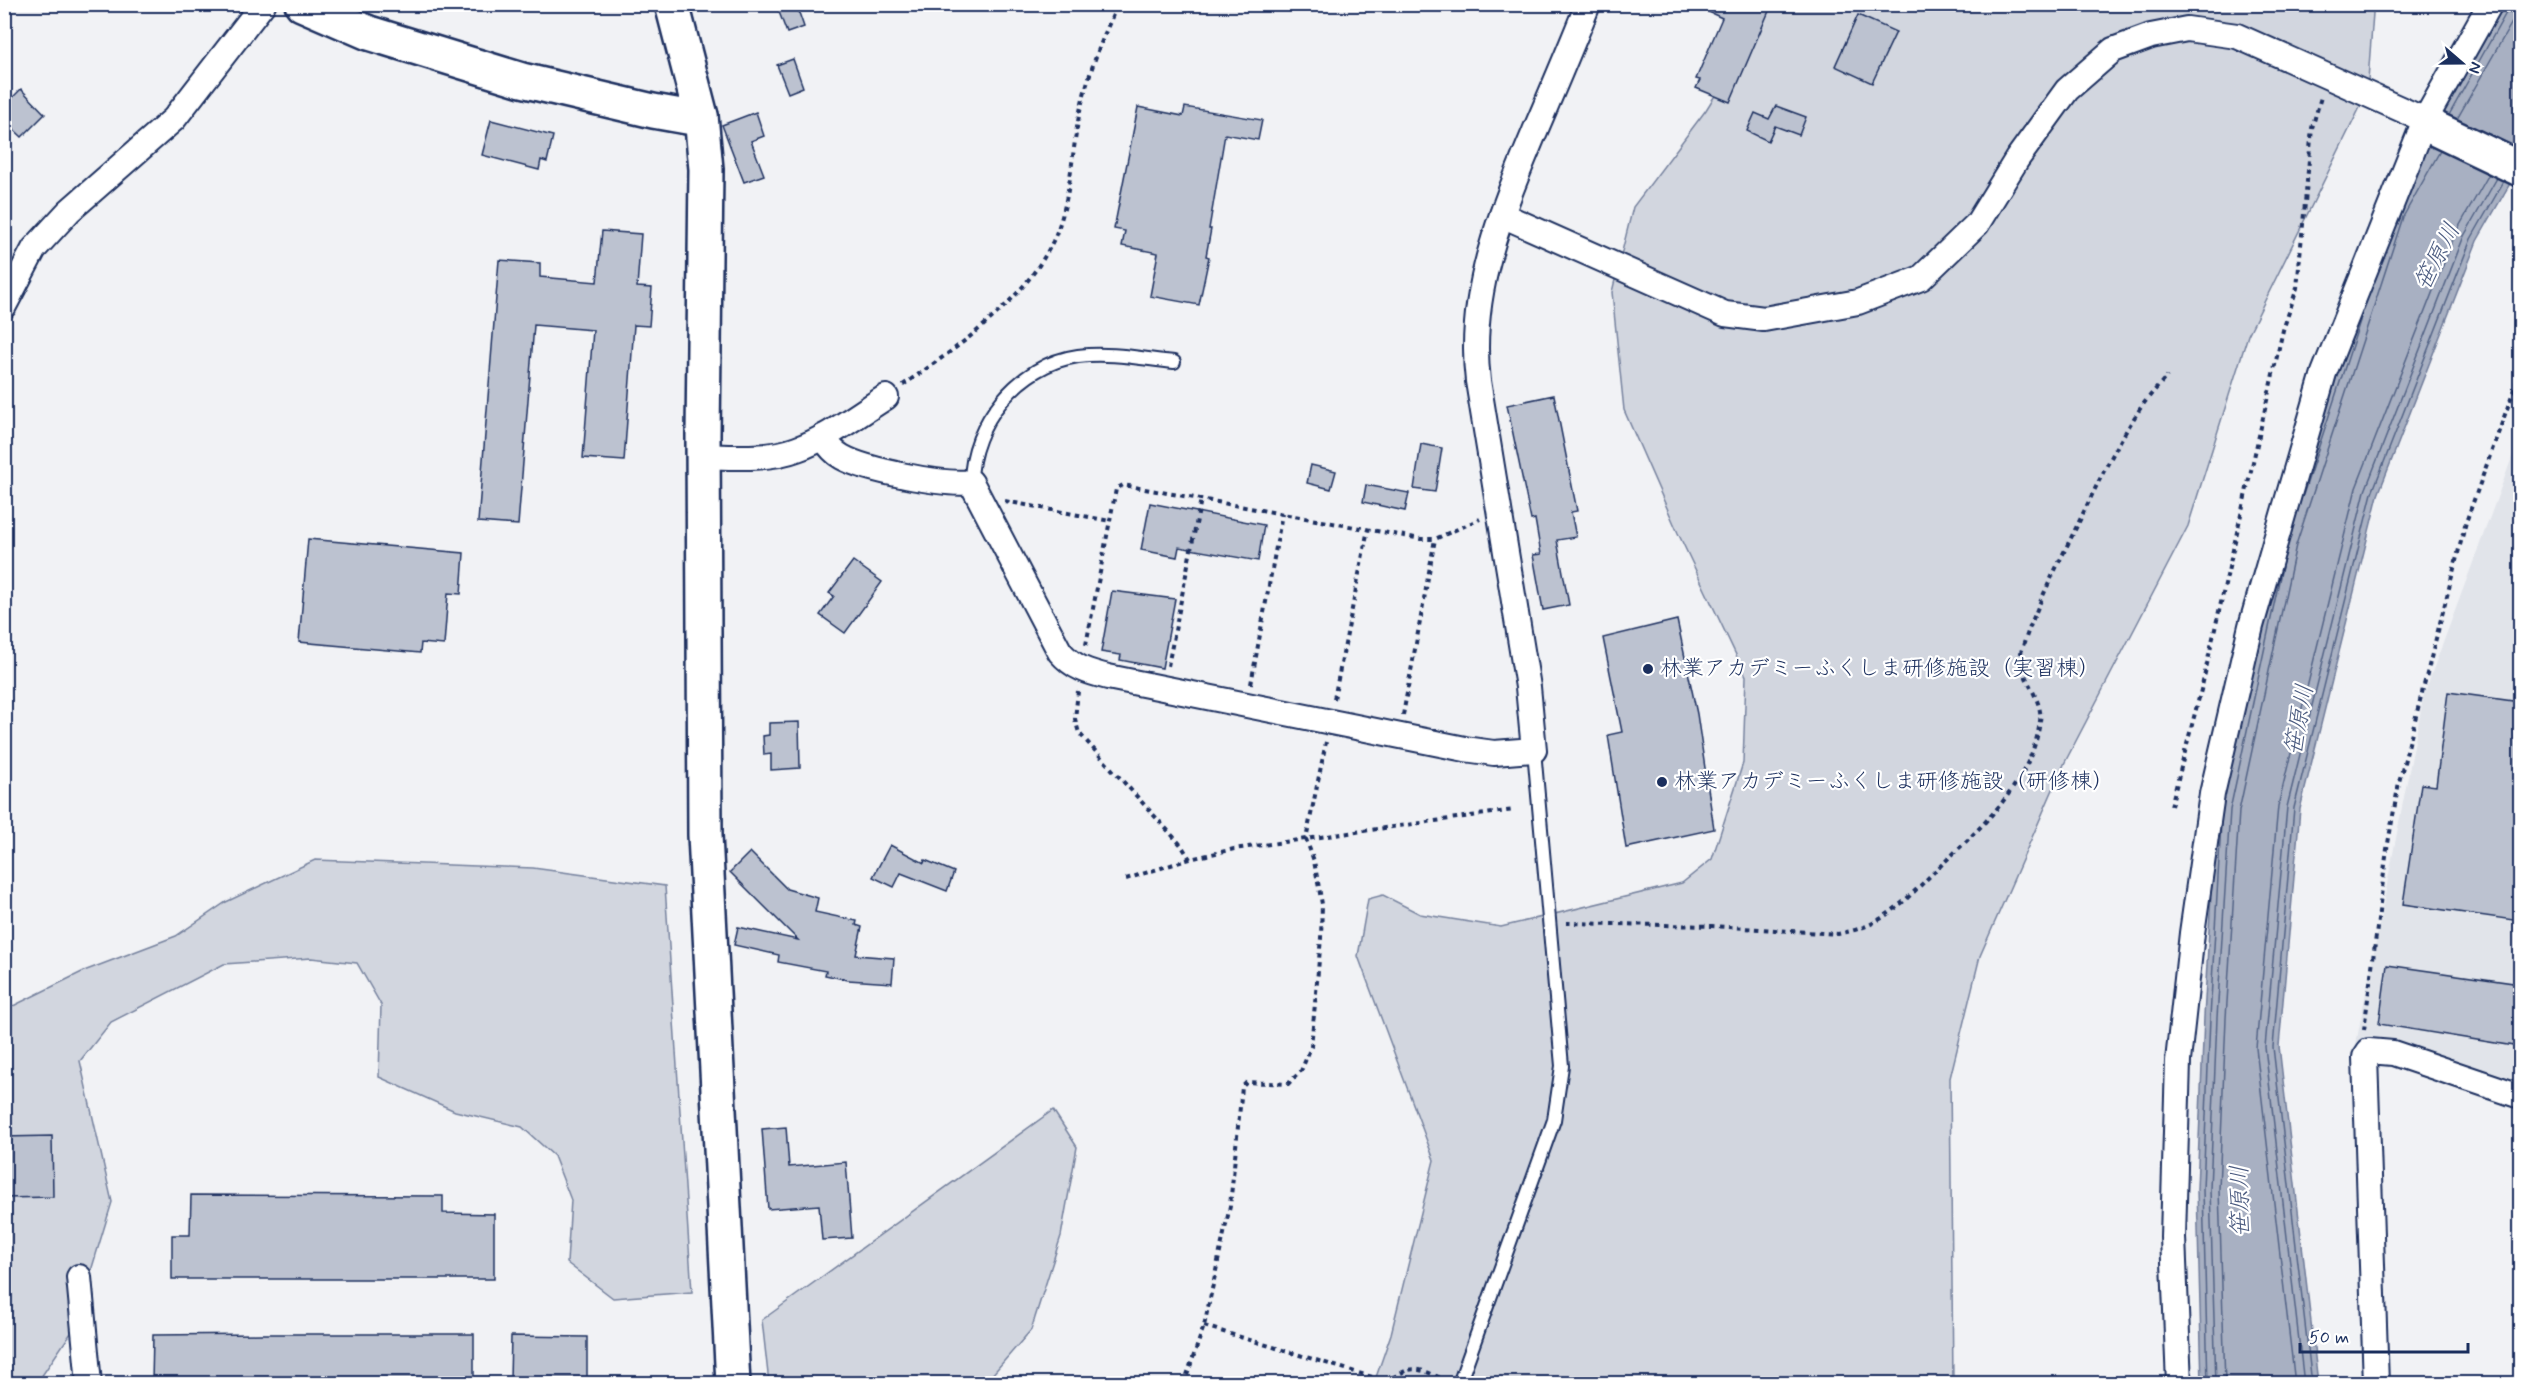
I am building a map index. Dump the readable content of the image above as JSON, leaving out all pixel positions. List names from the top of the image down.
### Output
{
  "water": ["笹原川"],
  "places": ["林業アカデミーふくしま研修施設（実習棟）", "林業アカデミーふくしま研修施設（研修棟）"],
  "scale_bar": "50 m",
  "north": "right"
}
